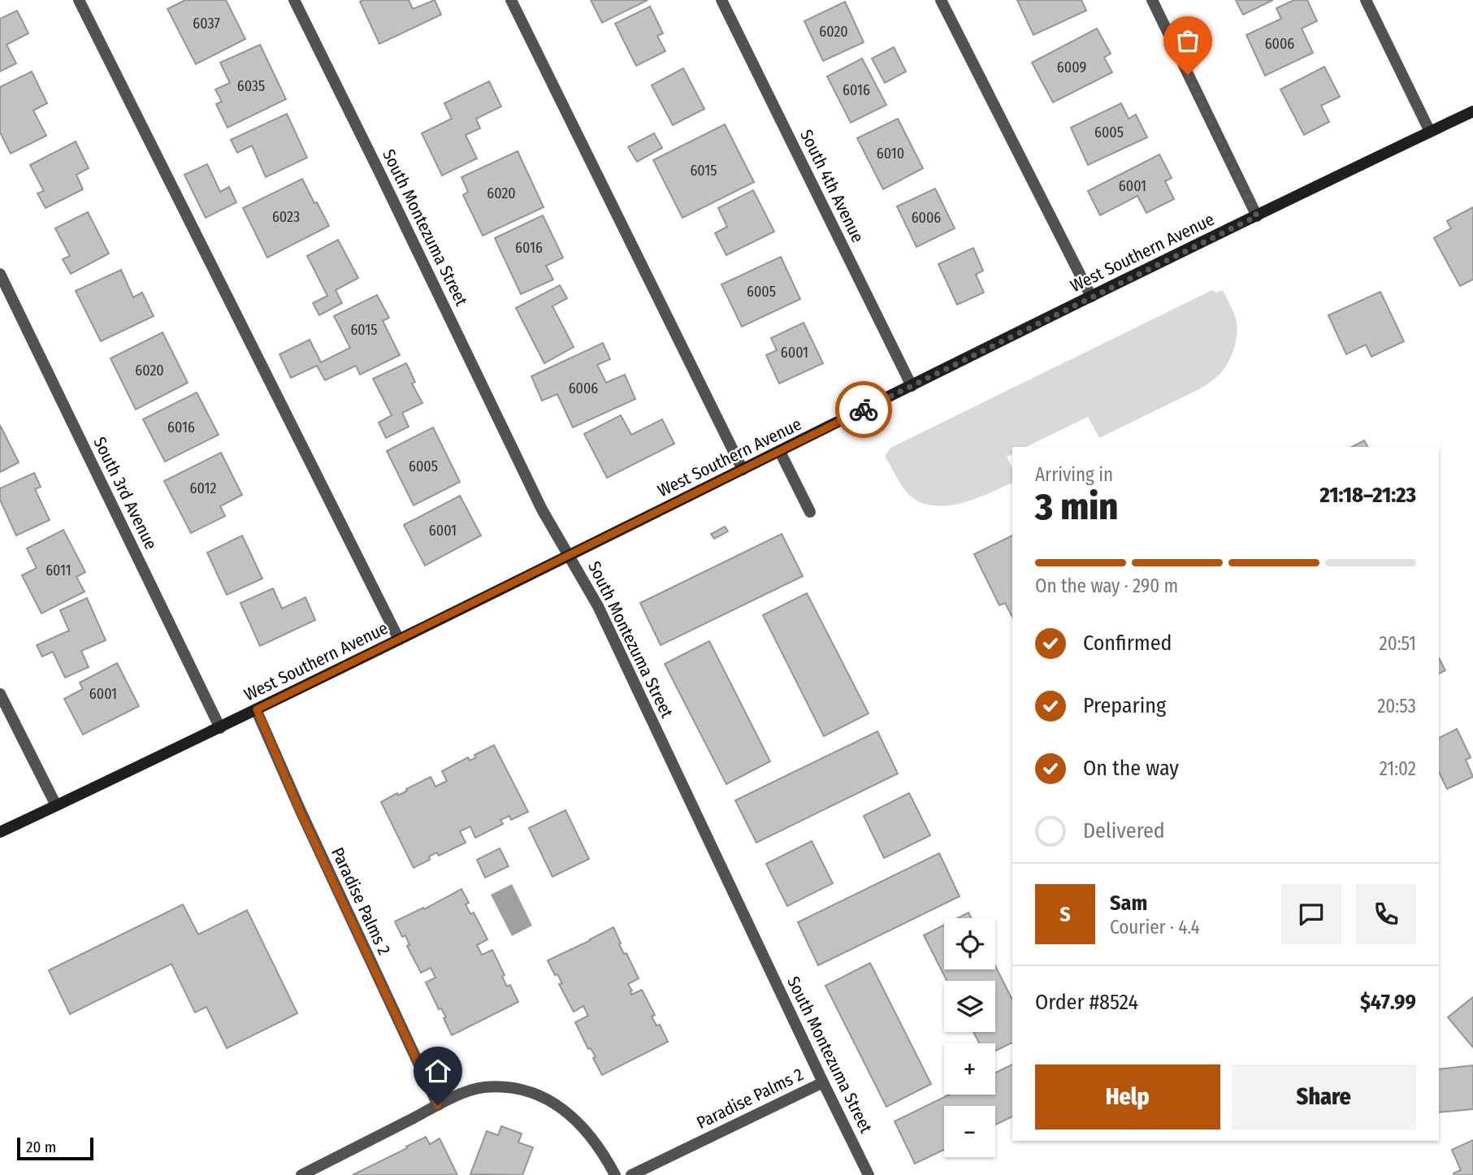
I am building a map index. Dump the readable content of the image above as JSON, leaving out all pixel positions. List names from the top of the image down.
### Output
{
  "streets": {
    "main road": ["West Southern Avenue"],
    "street": [
      "South 4th Avenue",
      "South Montezuma Street",
      "South 3rd Avenue",
      "Paradise Palms 2"
    ]
  },
  "crossings": [
    ["South 4th Avenue", "West Southern Avenue"],
    ["South Montezuma Street", "West Southern Avenue"],
    ["South Montezuma Street", "Paradise Palms 2"],
    ["West Southern Avenue", "South 3rd Avenue"],
    ["West Southern Avenue", "Paradise Palms 2"]
  ],
  "house_numbers": [
    "6037",
    "6020",
    "6006",
    "6009",
    "6035",
    "6016",
    "6005",
    "6010",
    "6015",
    "6001",
    "6020",
    "6023",
    "6006",
    "6016",
    "6005",
    "6015",
    "6001",
    "6020",
    "6006",
    "6016",
    "6005",
    "6012",
    "6001",
    "6011",
    "6001"
  ],
  "scale_bar": "20 m",
  "page": {
    "heading": ["3 min", "Arriving in", "21:18–21:23"],
    "panel": [
      "Sam",
      "Courier · 4.4",
      "Order #8524",
      "$47.99"
    ],
    "bar": "On the way · 290 m",
    "list": [
      ["Confirmed", "20:51"],
      ["Preparing", "20:53"],
      ["On the way", "21:02"],
      "Delivered"
    ],
    "round": "S",
    "map_buttons": ["+", "−"],
    "buttons": ["Help", "Share"],
    "scale": "20 m"
  }
}
